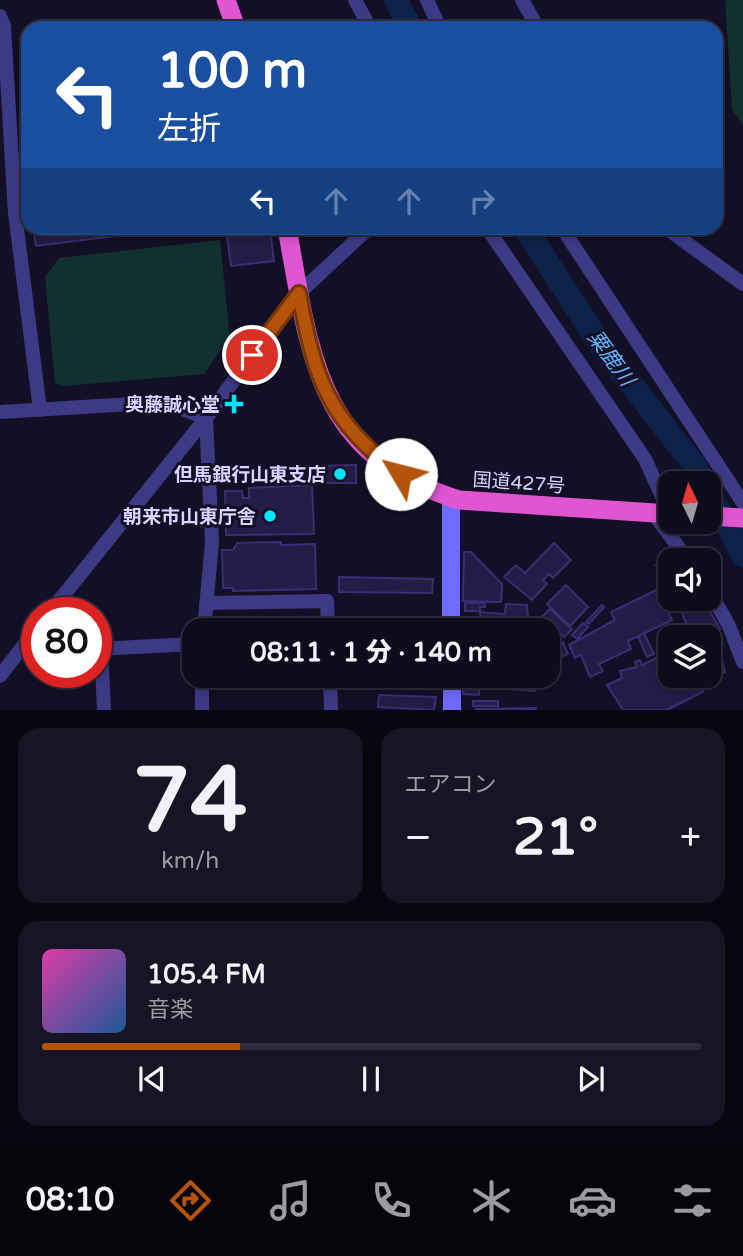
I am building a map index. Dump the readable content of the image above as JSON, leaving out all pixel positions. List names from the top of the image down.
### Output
{
  "streets": {
    "highway": ["国道427号"]
  },
  "water": ["粟鹿川"],
  "places": {
    "health": ["奥藤誠心堂"],
    "other": ["但馬銀行山東支店", "朝来市山東庁舎"]
  },
  "north": "top",
  "page": {
    "turn": ["100 m", "左折"],
    "limit": "80",
    "trip": "08:11 · 1 分 · 140 m",
    "tile": [
      ["74", "km/h"],
      "エアコン"
    ],
    "heat": ["−", "21°", "+"],
    "song": ["105.4 FM", "音楽"],
    "tabs": "08:10"
  }
}
